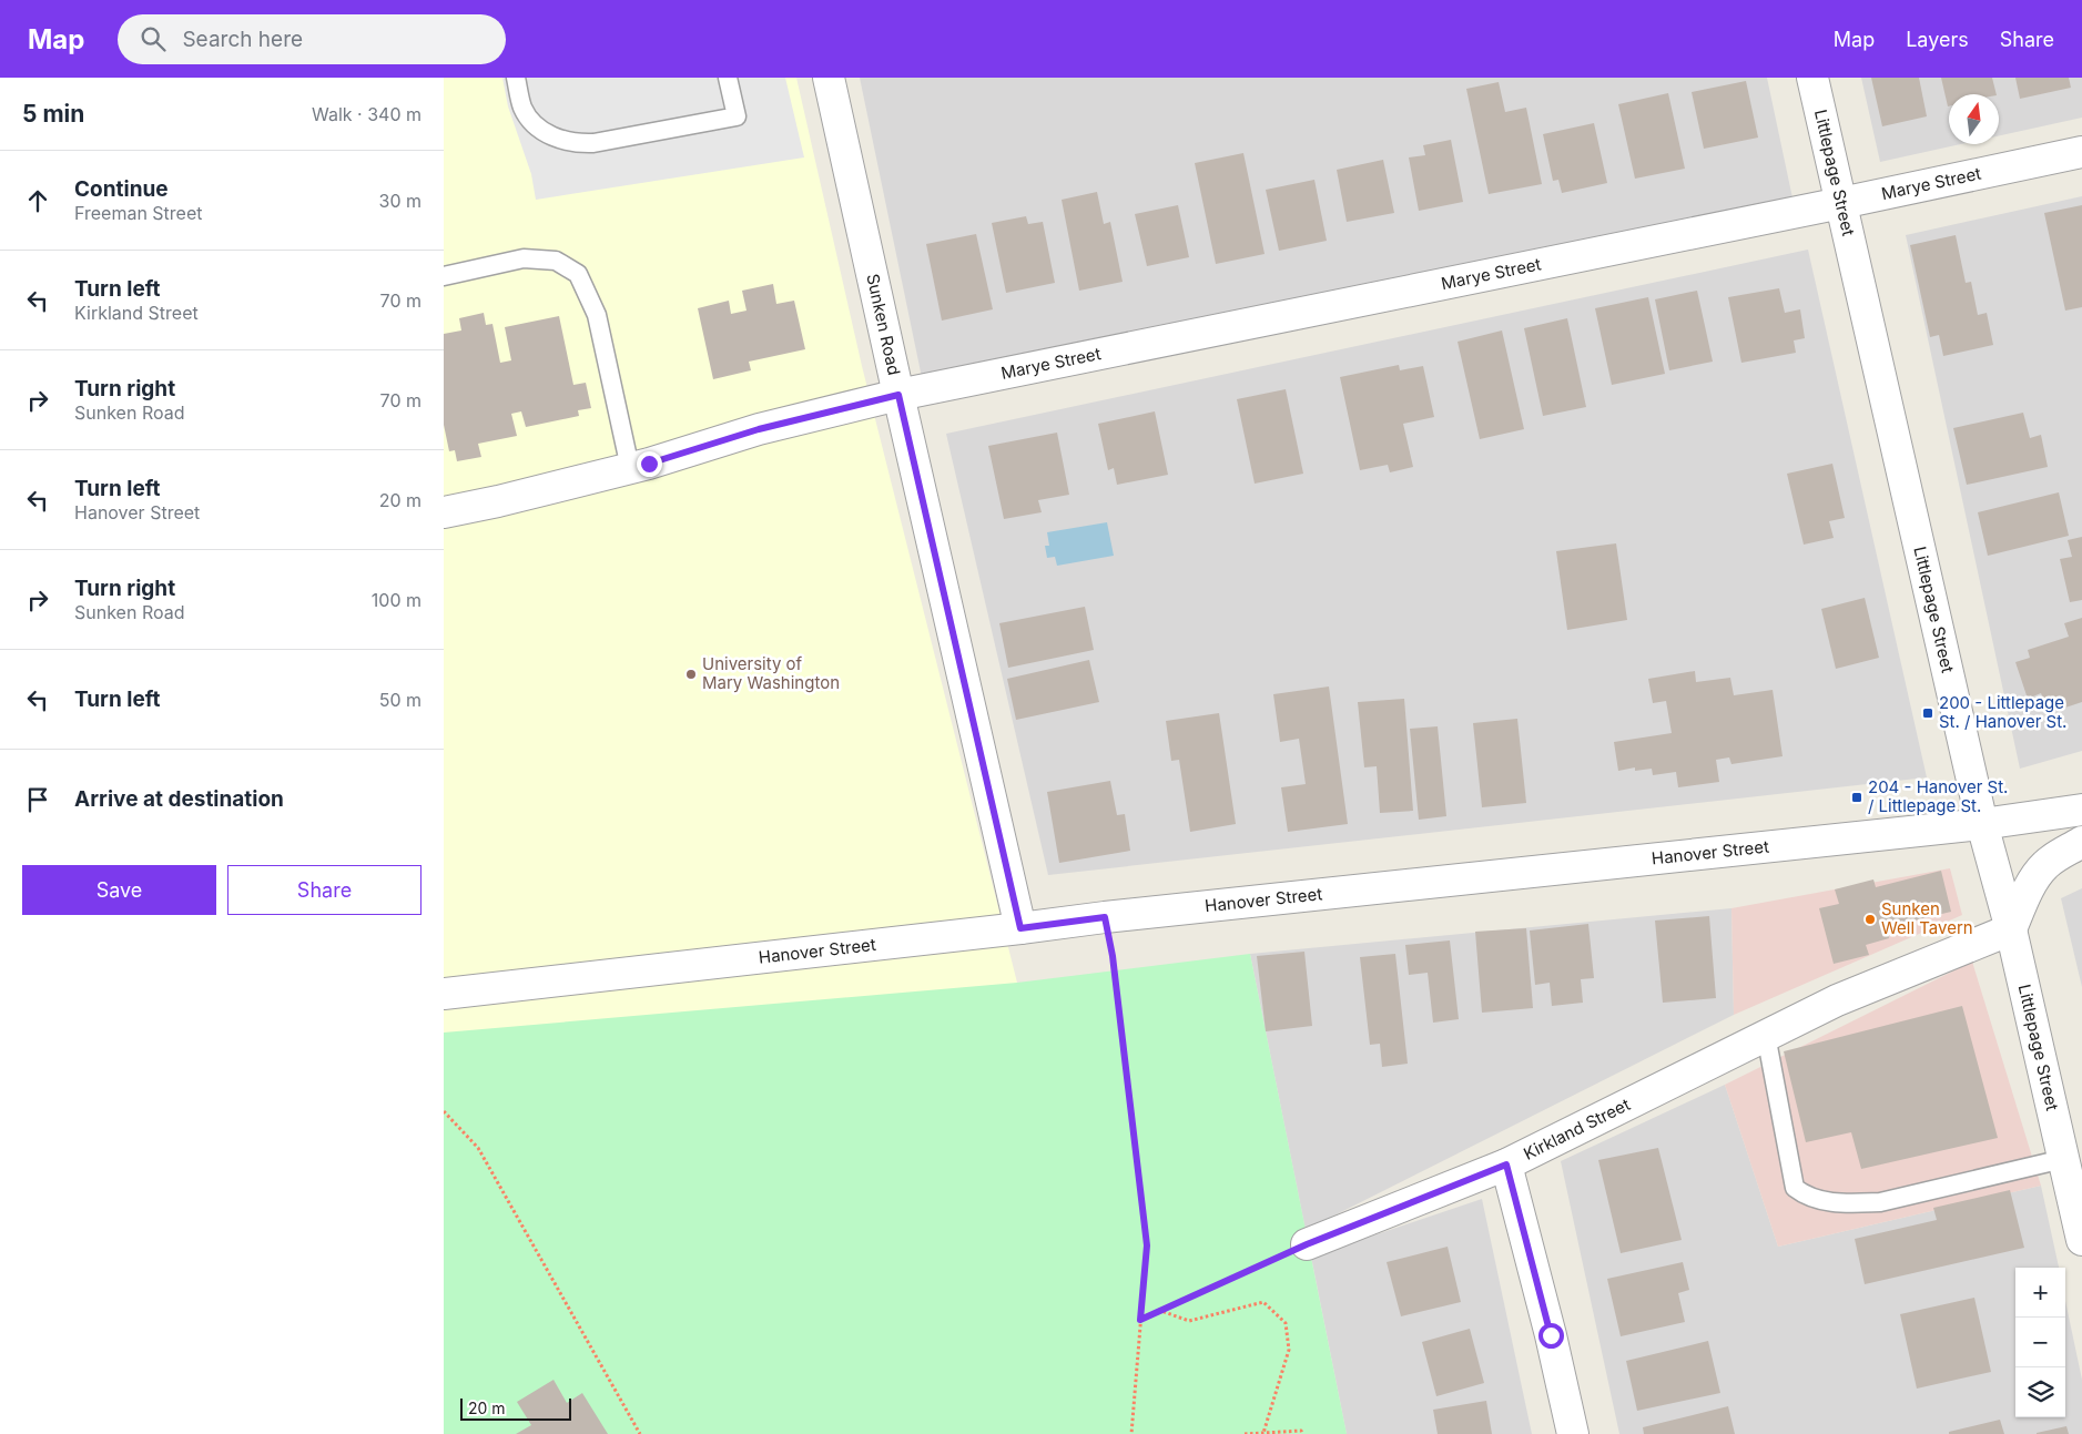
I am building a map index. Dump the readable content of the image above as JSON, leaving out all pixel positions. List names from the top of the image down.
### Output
{
  "streets": {
    "street": [
      "Littlepage Street",
      "Marye Street",
      "Sunken Road",
      "Hanover Street",
      "Kirkland Street"
    ]
  },
  "crossings": [
    ["Littlepage Street", "Marye Street"],
    ["Littlepage Street", "Hanover Street"],
    ["Littlepage Street", "Kirkland Street"],
    ["Marye Street", "Sunken Road"],
    ["Sunken Road", "Hanover Street"]
  ],
  "places": {
    "other": ["University of Mary Washington", "Sunken Well Tavern"],
    "transit": ["200 - Littlepage St. / Hanover St.", "204 - Hanover St. / Littlepage St."]
  },
  "scale_bar": "20 m",
  "north": "top",
  "page": {
    "header": "Map",
    "search": "Search here",
    "nav": ["Map", "Layers", "Share"],
    "heading": ["5 min", "Walk · 340 m"],
    "list": [
      ["Continue", "Freeman Street", "30 m"],
      ["Turn left", "Kirkland Street", "70 m"],
      ["Turn right", "Sunken Road", "70 m"],
      ["Turn left", "Hanover Street", "20 m"],
      ["Turn right", "Sunken Road", "100 m"],
      ["Turn left", "50 m"],
      "Arrive at destination"
    ],
    "buttons": ["Save", "Share"],
    "map_buttons": ["+", "−"],
    "scale": "20 m"
  }
}
